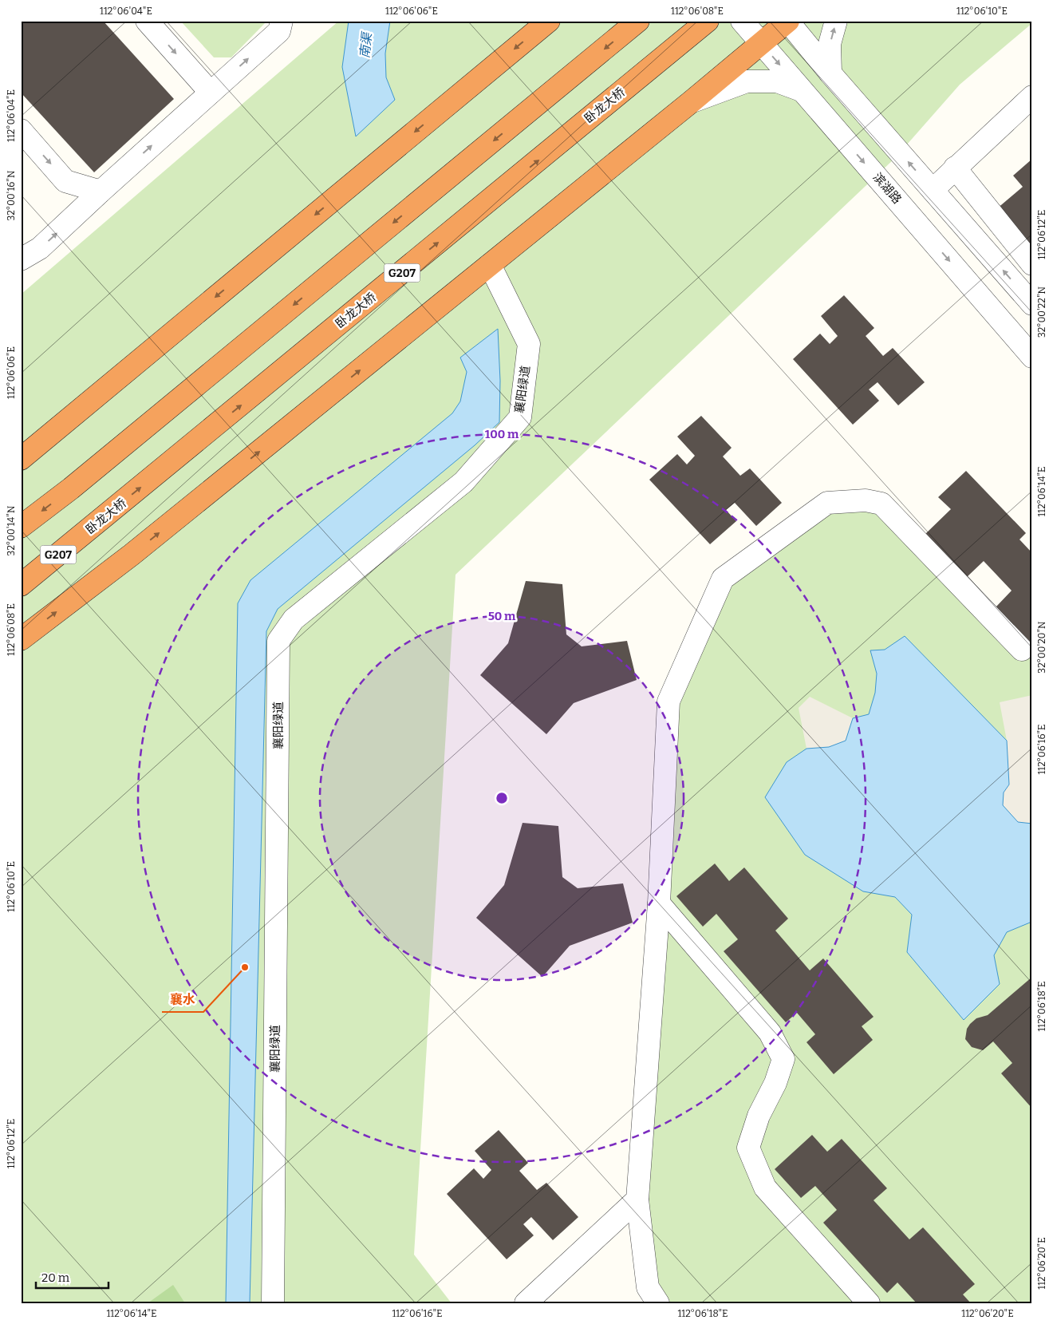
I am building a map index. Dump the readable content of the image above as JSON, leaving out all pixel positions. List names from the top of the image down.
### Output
{
  "streets": {
    "highway": ["卧龙大桥", "G207"],
    "street": ["滨湖路", "襄阳绿道"]
  },
  "water": ["南渠"],
  "places": ["襄水"],
  "scale_bar": "20 m",
  "coordinates": [
    "112°06'04\"E",
    "112°06'06\"E",
    "112°06'08\"E",
    "112°06'10\"E",
    "32°00'16\"N",
    "112°06'12\"E",
    "32°00'22\"N",
    "112°06'14\"E",
    "32°00'14\"N",
    "32°00'20\"N",
    "112°06'16\"E",
    "112°06'18\"E",
    "112°06'20\"E"
  ],
  "rings": ["100 m", "50 m"]
}
